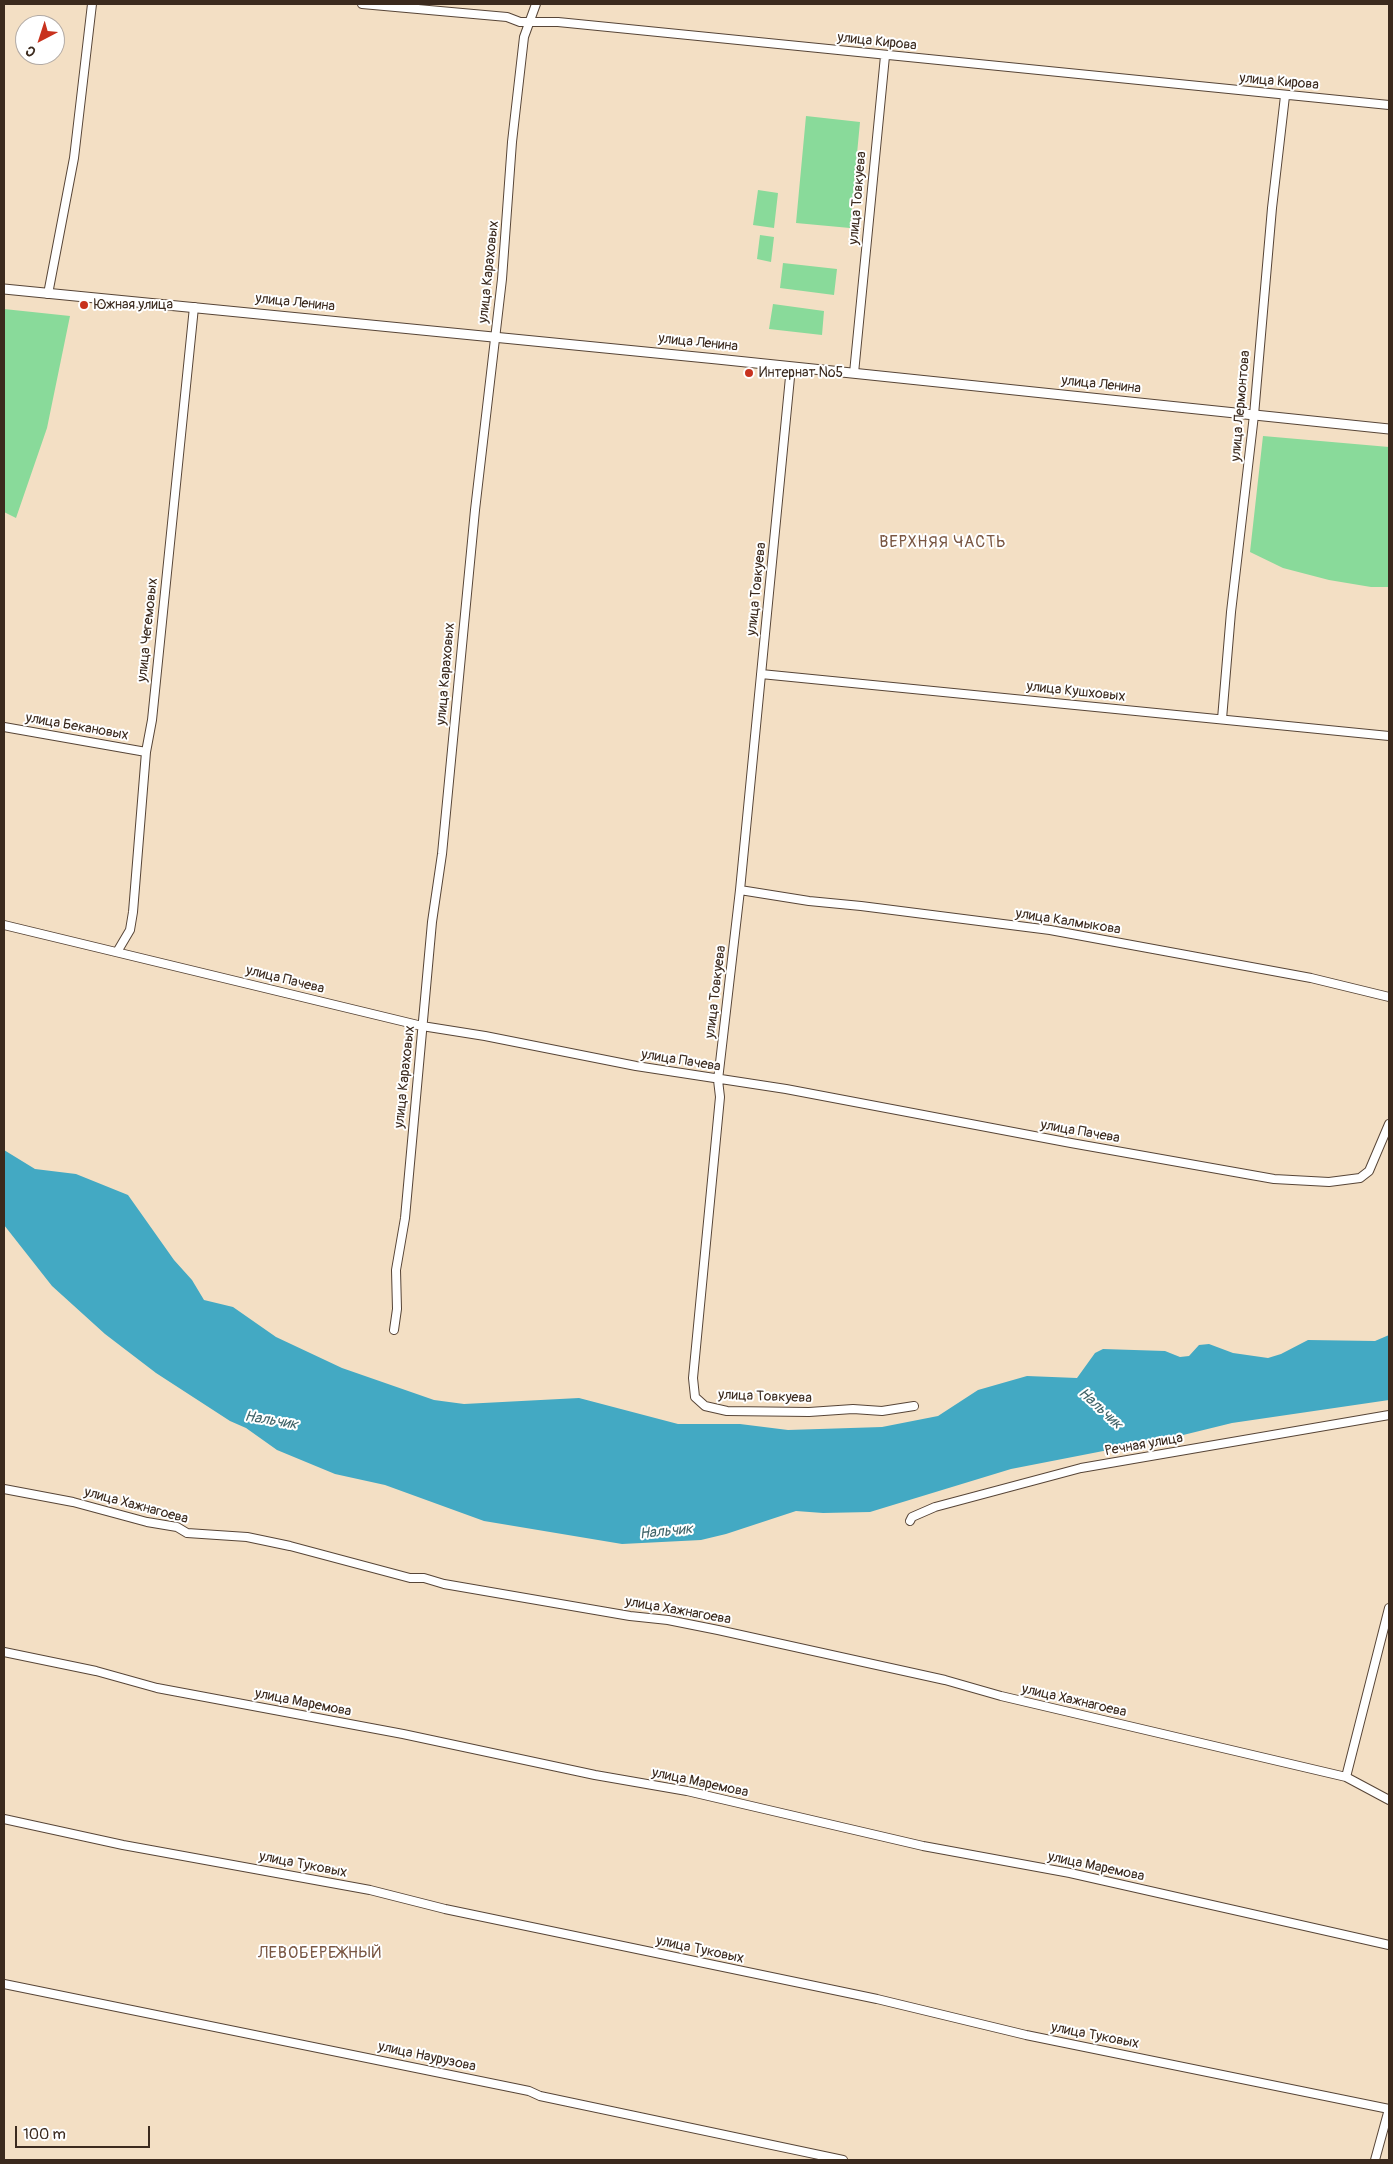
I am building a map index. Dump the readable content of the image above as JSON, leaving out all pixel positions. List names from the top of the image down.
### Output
{
  "streets": {
    "street": [
      "улица Кирова",
      "улица Товкуева",
      "улица Караховых",
      "улица Ленина",
      "улица Лермонтова",
      "улица Чегемовых",
      "улица Кушховых",
      "улица Бекановых",
      "улица Калмыкова",
      "улица Пачева",
      "Речная улица",
      "улица Хажнагоева",
      "улица Маремова",
      "улица Туковых",
      "улица Наурузова"
    ]
  },
  "crossings": [
    ["улица Кирова", "улица Товкуева"],
    ["улица Кирова", "улица Караховых"],
    ["улица Кирова", "улица Лермонтова"],
    ["улица Товкуева", "улица Ленина"],
    ["улица Товкуева", "улица Кушховых"],
    ["улица Товкуева", "улица Калмыкова"],
    ["улица Товкуева", "улица Пачева"],
    ["улица Караховых", "улица Ленина"],
    ["улица Караховых", "улица Пачева"],
    ["улица Ленина", "улица Лермонтова"],
    ["улица Ленина", "улица Чегемовых"],
    ["улица Лермонтова", "улица Кушховых"],
    ["улица Чегемовых", "улица Бекановых"],
    ["улица Чегемовых", "улица Пачева"]
  ],
  "districts": ["ВЕРХНЯЯ ЧАСТЬ", "ЛЕВОБЕРЕЖНЫЙ"],
  "water": ["Нальчик"],
  "places": ["Южная улица", "Интернат №5"],
  "scale_bar": "100 m",
  "north": "bottom left"
}
